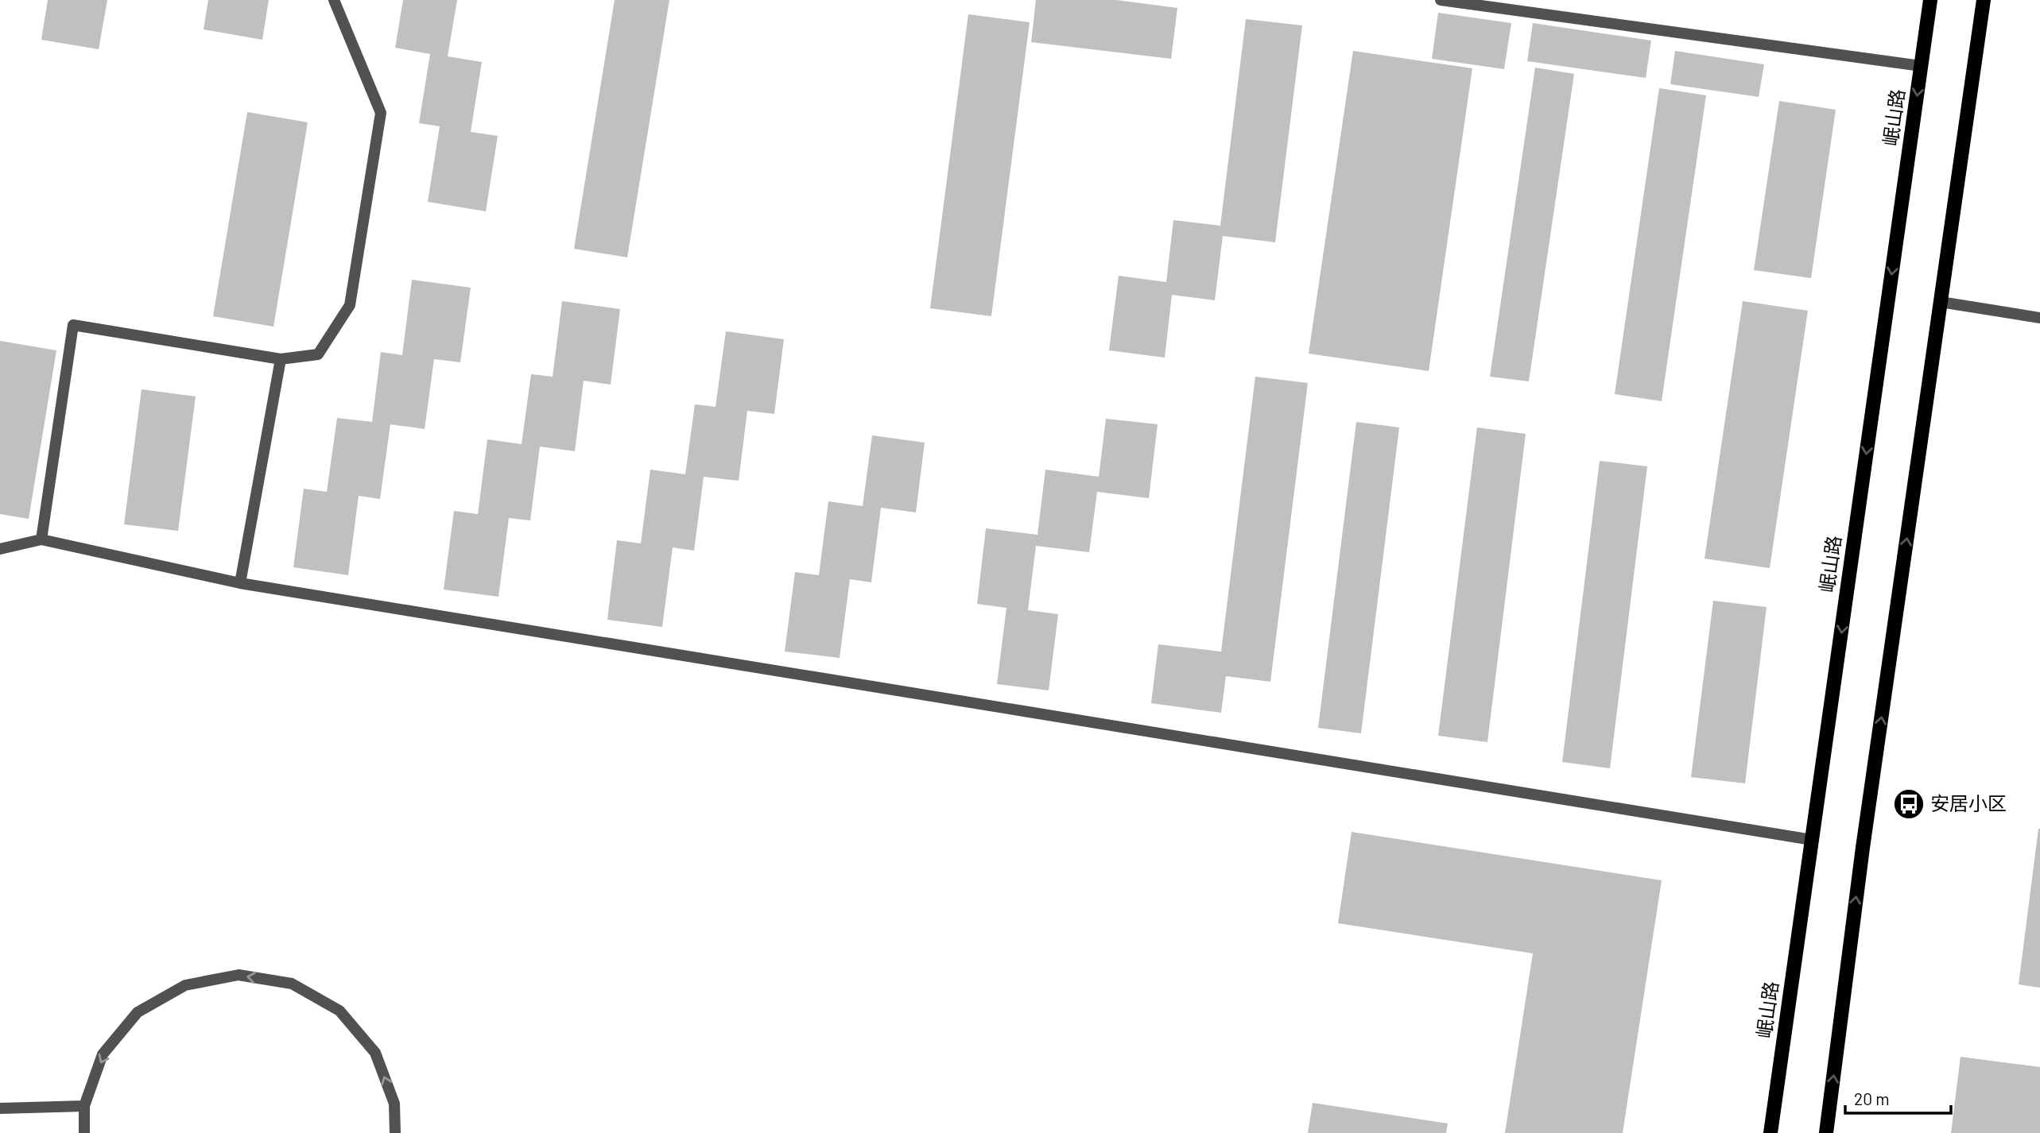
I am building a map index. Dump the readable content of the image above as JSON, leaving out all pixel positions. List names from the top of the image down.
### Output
{
  "streets": {
    "main road": ["岷山路"]
  },
  "places": {
    "bus stop": ["安居小区"]
  },
  "scale_bar": "20 m"
}
